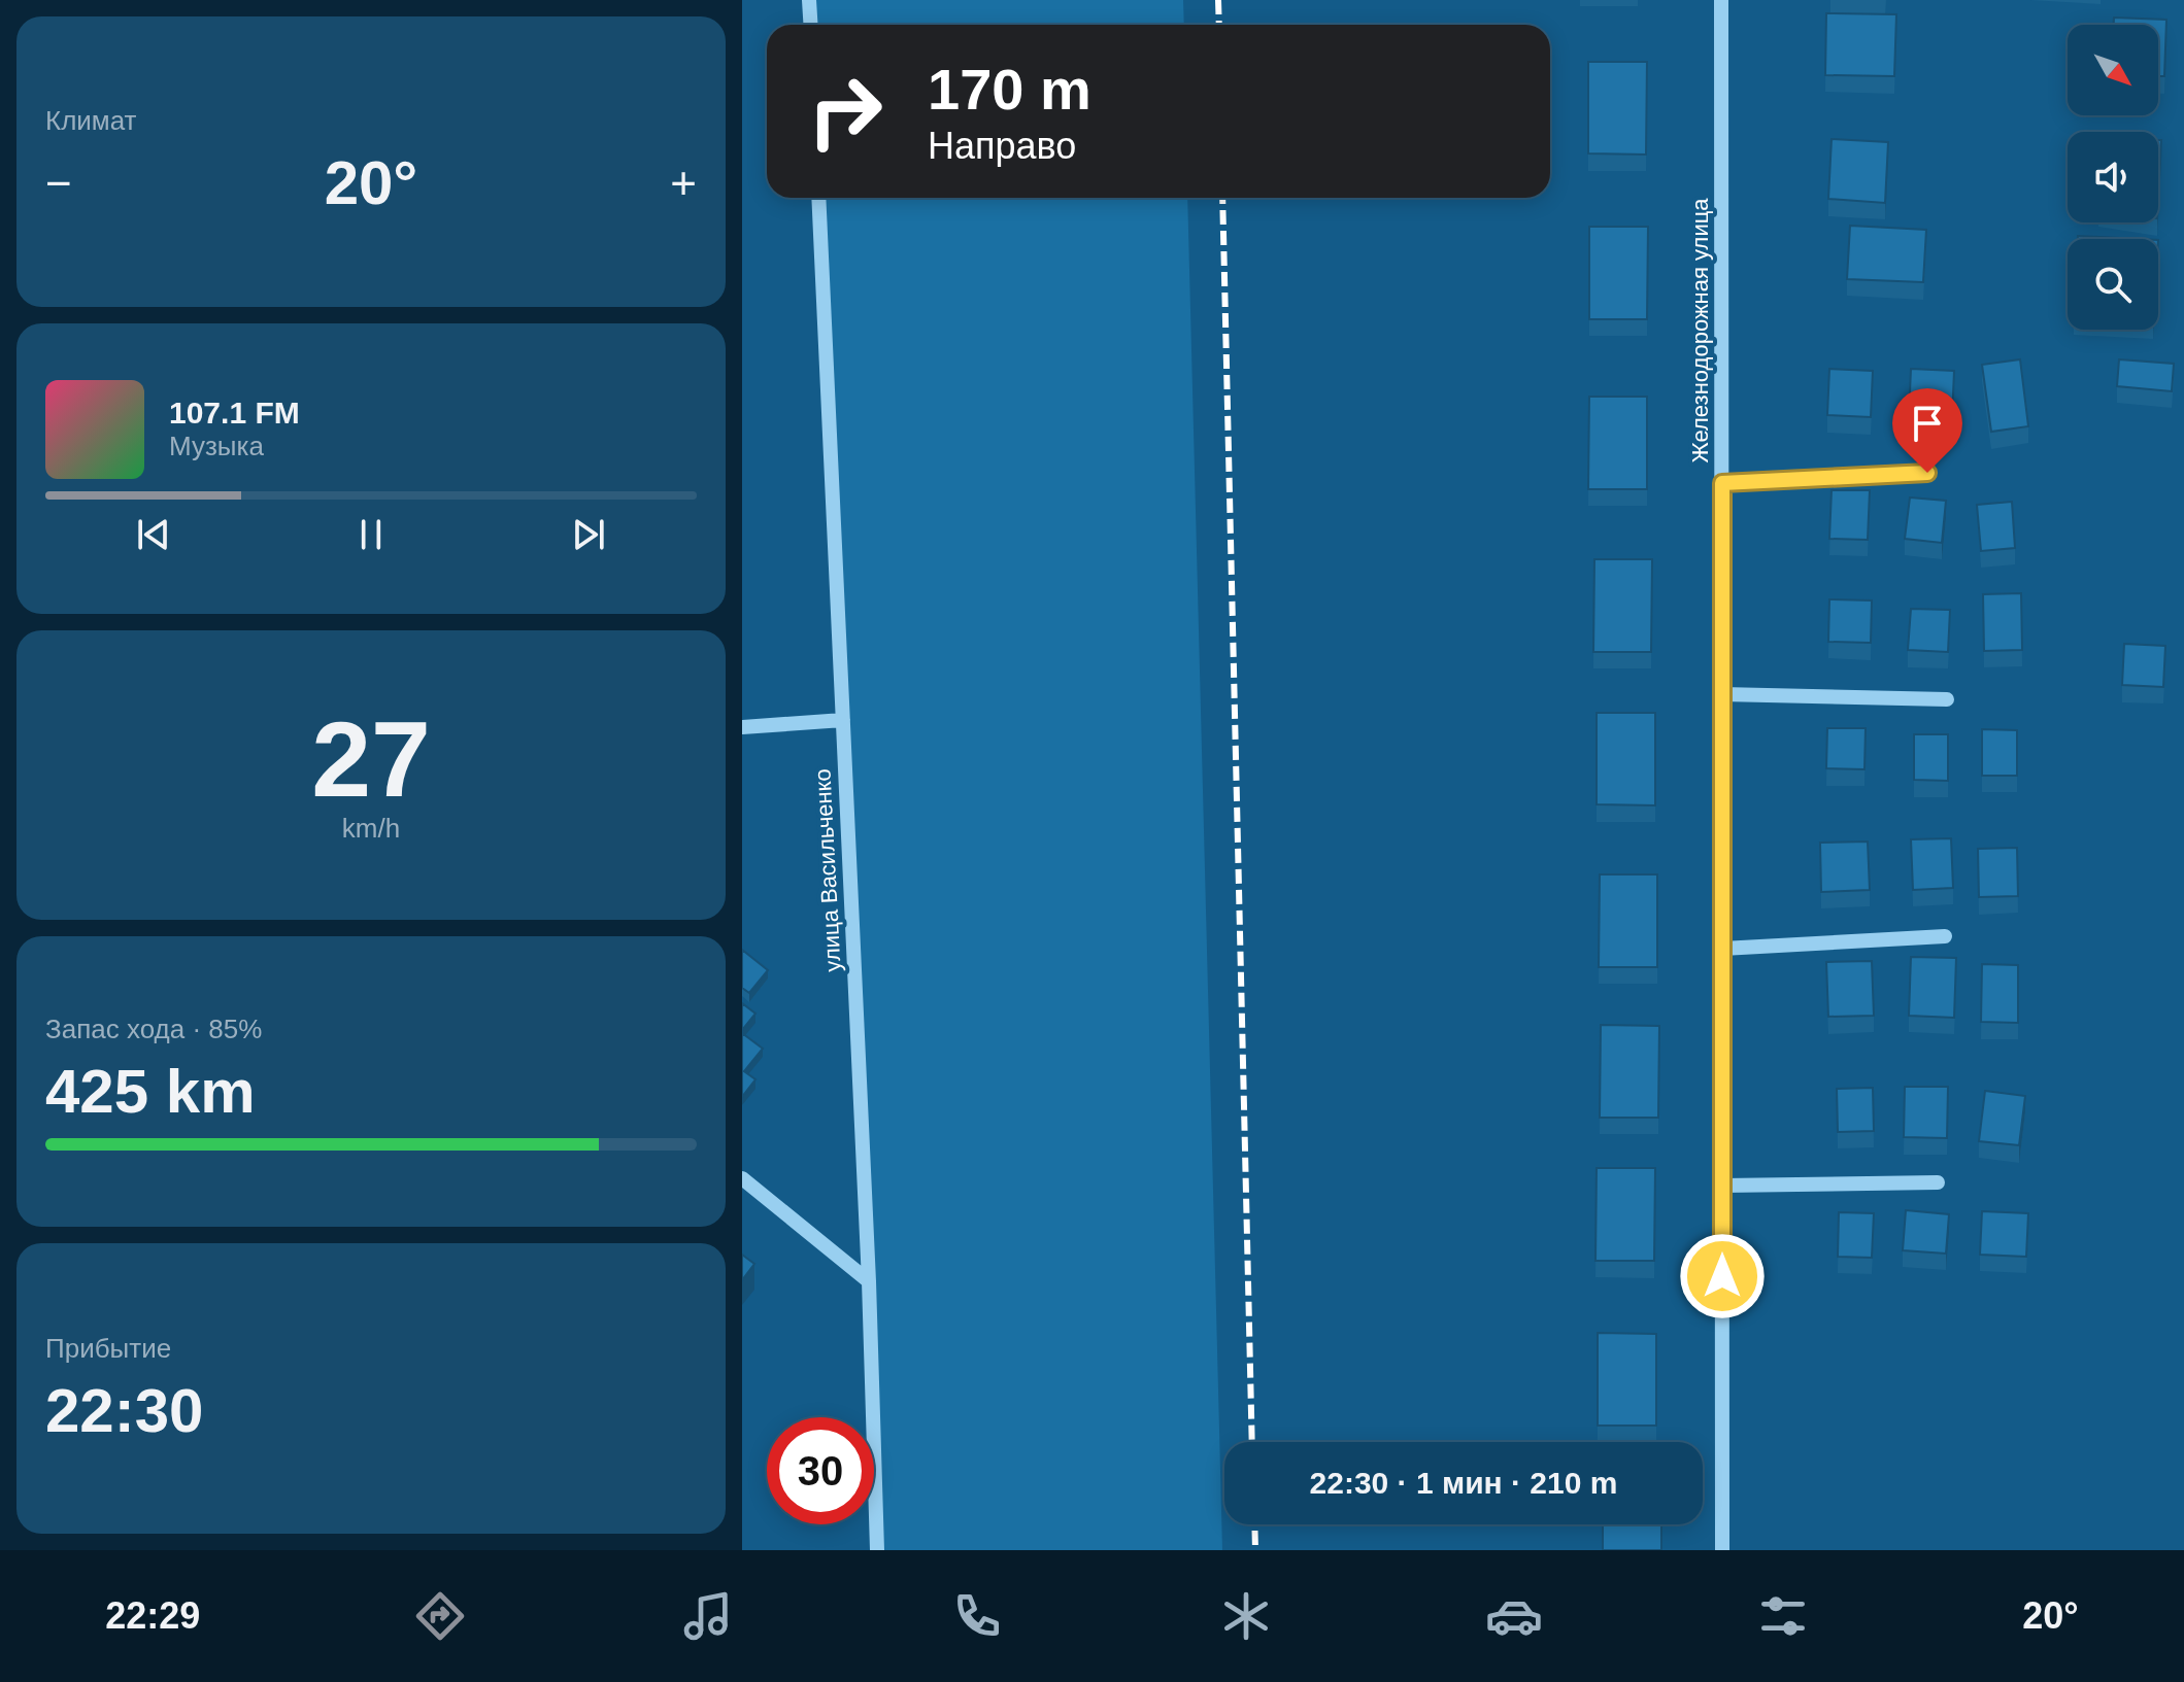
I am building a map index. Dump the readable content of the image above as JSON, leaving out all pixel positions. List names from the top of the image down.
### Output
{
  "streets": {
    "street": ["Железнодорожная улица", "улица Васильченко"]
  },
  "north": "bottom right",
  "page": {
    "tile": [
      "Климат",
      ["27", "km/h"],
      ["Запас хода · 85%", "425 km"],
      ["Прибытие", "22:30"]
    ],
    "turn": ["170 m", "Направо"],
    "heat": ["−", "20°", "+"],
    "song": ["107.1 FM", "Музыка"],
    "limit": "30",
    "trip": "22:30 · 1 мин · 210 m",
    "tabs": ["22:29", "20°"]
  }
}
